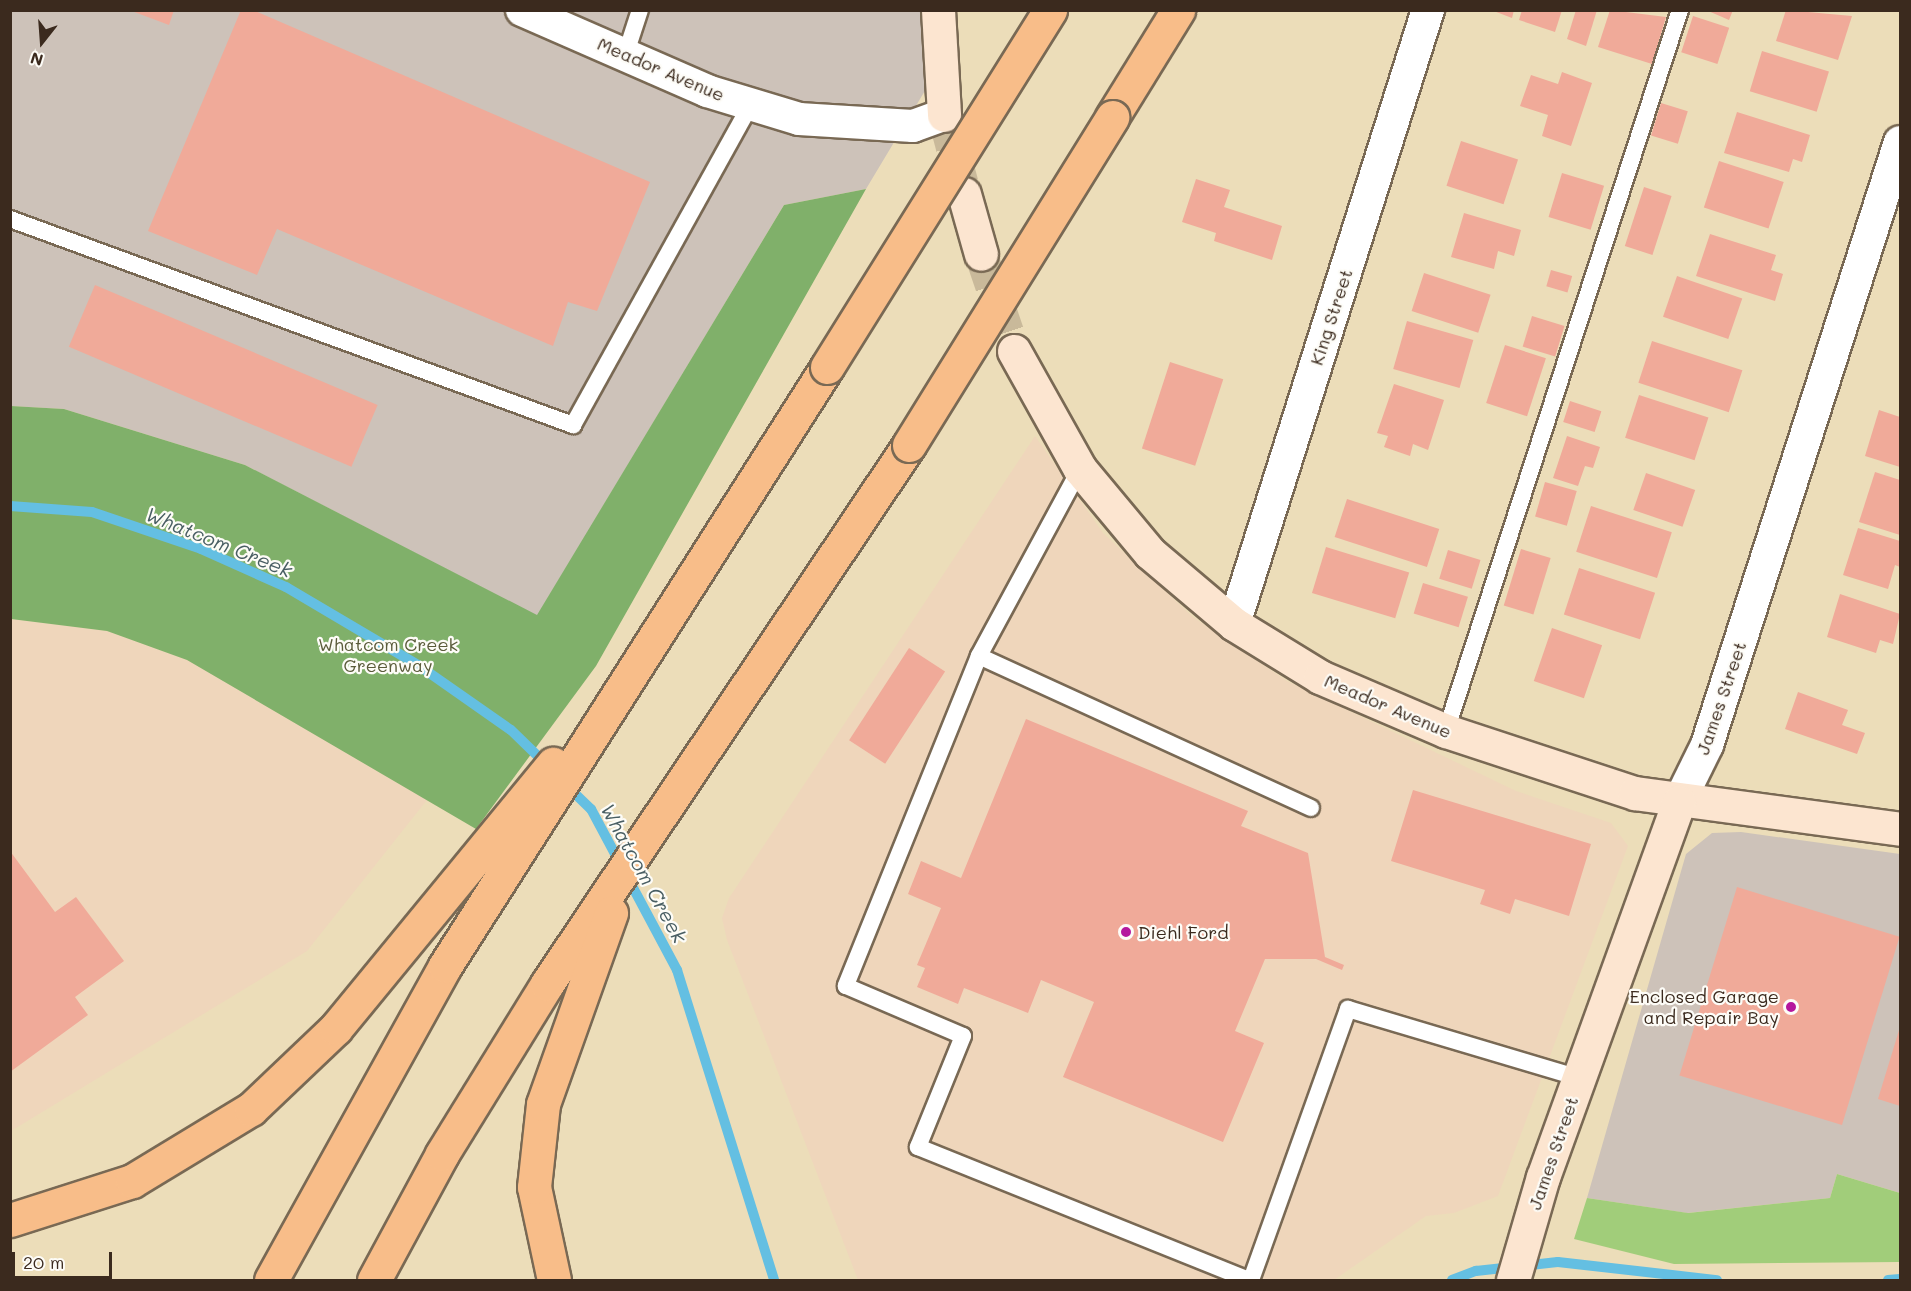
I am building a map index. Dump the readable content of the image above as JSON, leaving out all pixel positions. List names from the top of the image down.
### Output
{
  "streets": {
    "street": ["Meador Avenue", "King Street", "James Street"]
  },
  "crossings": [
    ["Meador Avenue", "King Street"],
    ["Meador Avenue", "James Street"]
  ],
  "water": ["Whatcom Creek"],
  "parks": ["Whatcom Creek Greenway"],
  "places": ["Diehl Ford", "Enclosed Garage and Repair Bay"],
  "scale_bar": "20 m",
  "north": "bottom"
}
